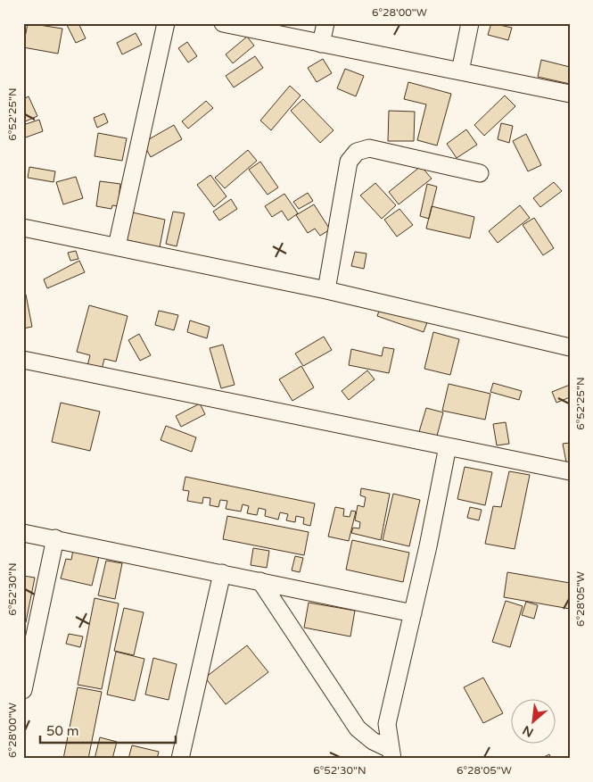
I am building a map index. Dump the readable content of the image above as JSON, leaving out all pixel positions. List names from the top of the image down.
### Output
{
  "scale_bar": "50 m",
  "north": "bottom left",
  "coordinates": [
    "6°28'00\"W",
    "6°52'25\"N",
    "6°52'30\"N",
    "6°28'05\"W"
  ]
}
